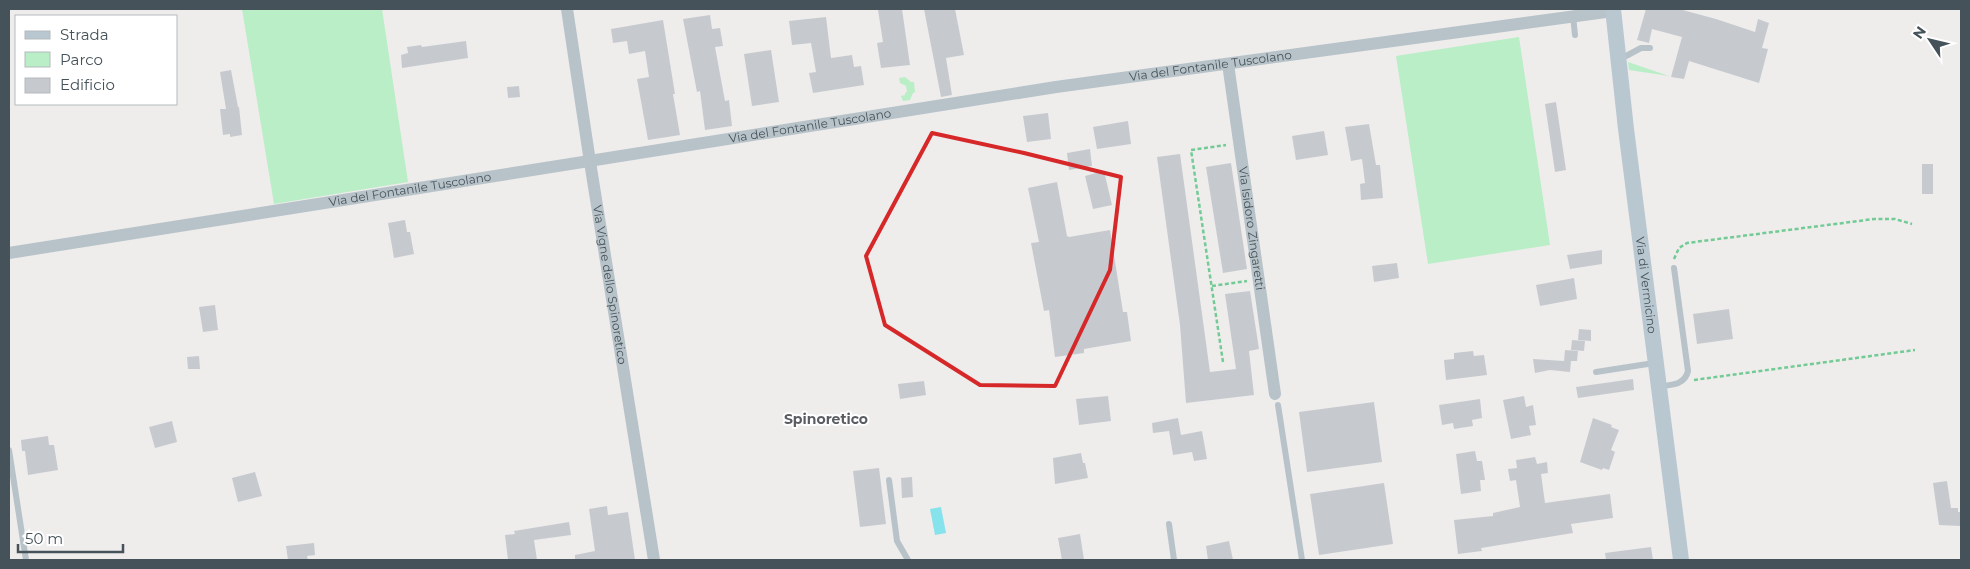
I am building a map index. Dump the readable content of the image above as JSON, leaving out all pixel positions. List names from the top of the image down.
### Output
{
  "streets": {
    "main road": ["Via di Vermicino"],
    "street": ["Via del Fontanile Tuscolano", "Via Isidoro Zingaretti", "Via Vigne dello Spinoretico"]
  },
  "crossings": [
    ["Via del Fontanile Tuscolano", "Via Isidoro Zingaretti"],
    ["Via del Fontanile Tuscolano", "Via Vigne dello Spinoretico"],
    ["Via del Fontanile Tuscolano", "Via di Vermicino"]
  ],
  "districts": ["Spinoretico"],
  "legend": ["Strada", "Parco", "Edificio"],
  "scale_bar": "50 m",
  "north": "top left"
}
